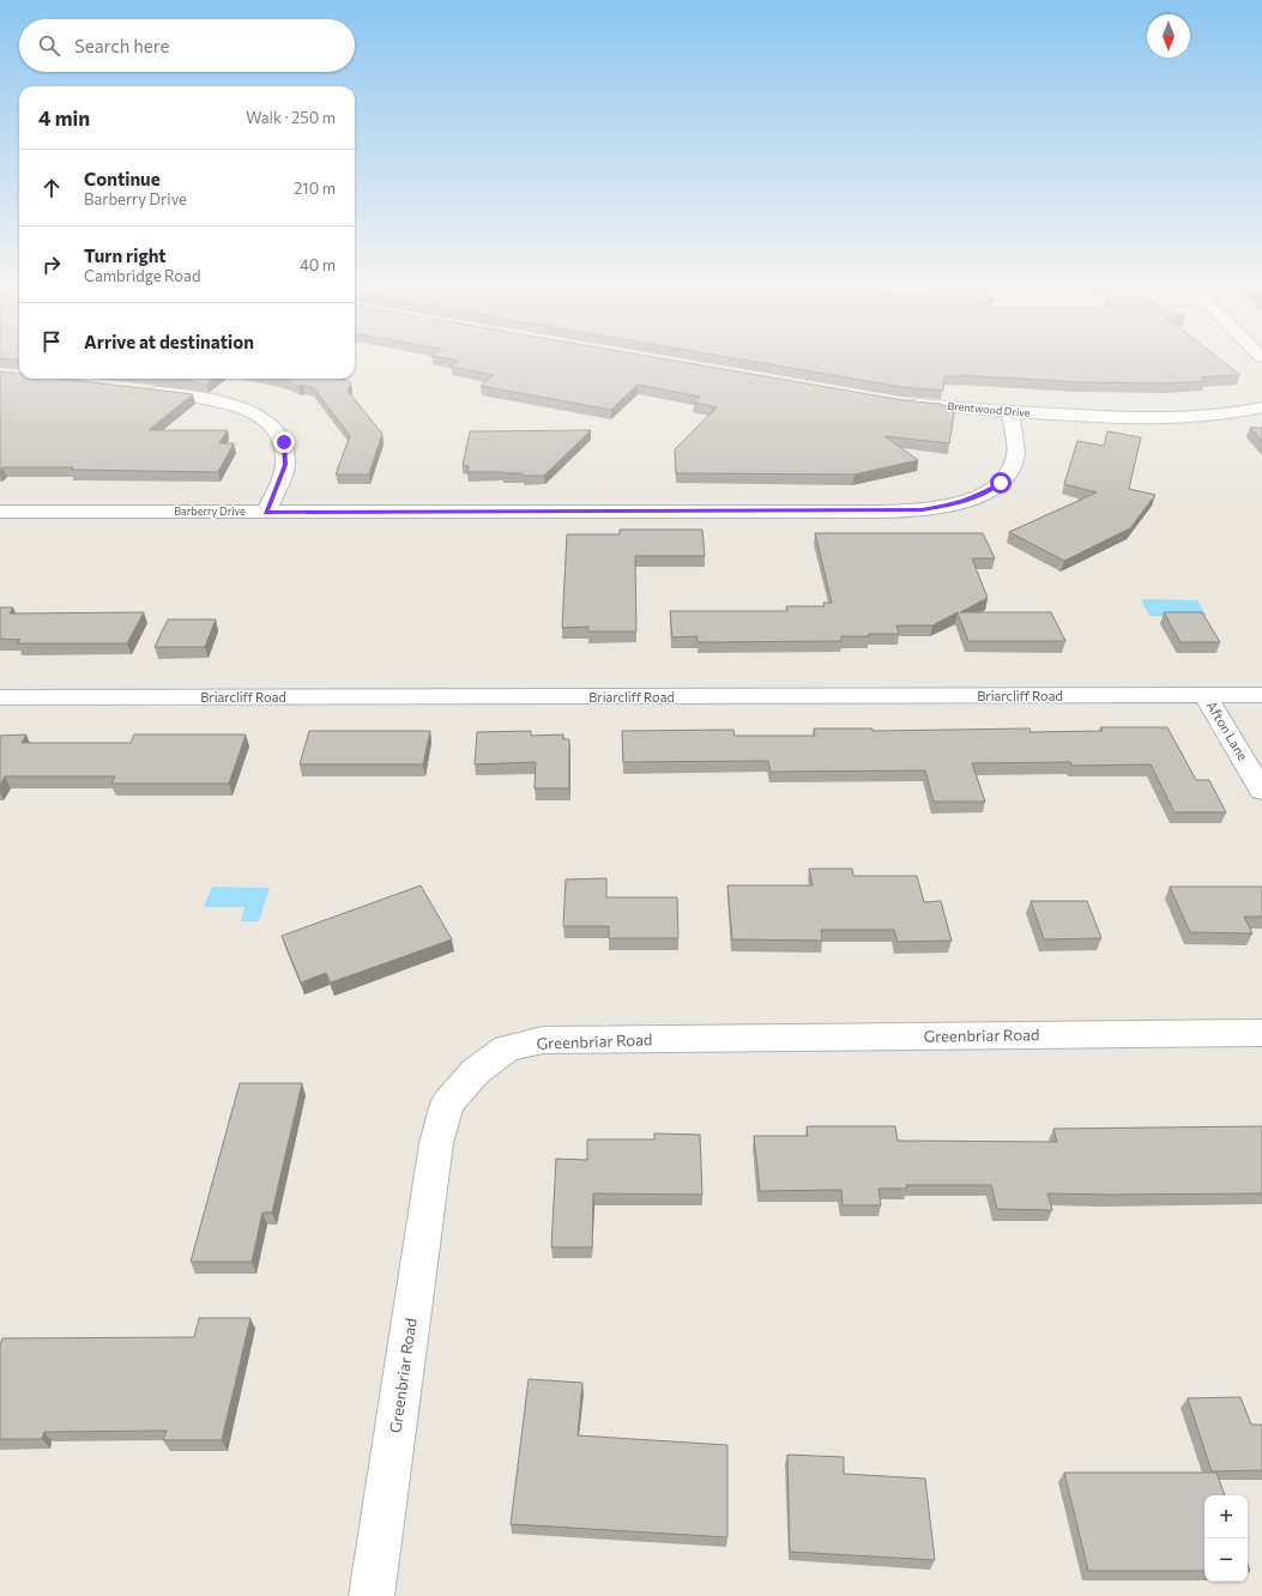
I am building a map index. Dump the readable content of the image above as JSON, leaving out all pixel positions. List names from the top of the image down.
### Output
{
  "streets": {
    "street": [
      "Brentwood Drive",
      "Barberry Drive",
      "Briarcliff Road",
      "Afton Lane",
      "Greenbriar Road"
    ]
  },
  "crossings": [
    ["Brentwood Drive", "Barberry Drive"],
    ["Briarcliff Road", "Afton Lane"]
  ],
  "north": "bottom",
  "page": {
    "search": "Search here",
    "heading": ["4 min", "Walk · 250 m"],
    "list": [
      ["Continue", "Barberry Drive", "210 m"],
      ["Turn right", "Cambridge Road", "40 m"],
      "Arrive at destination"
    ],
    "map_buttons": ["+", "−"]
  }
}
